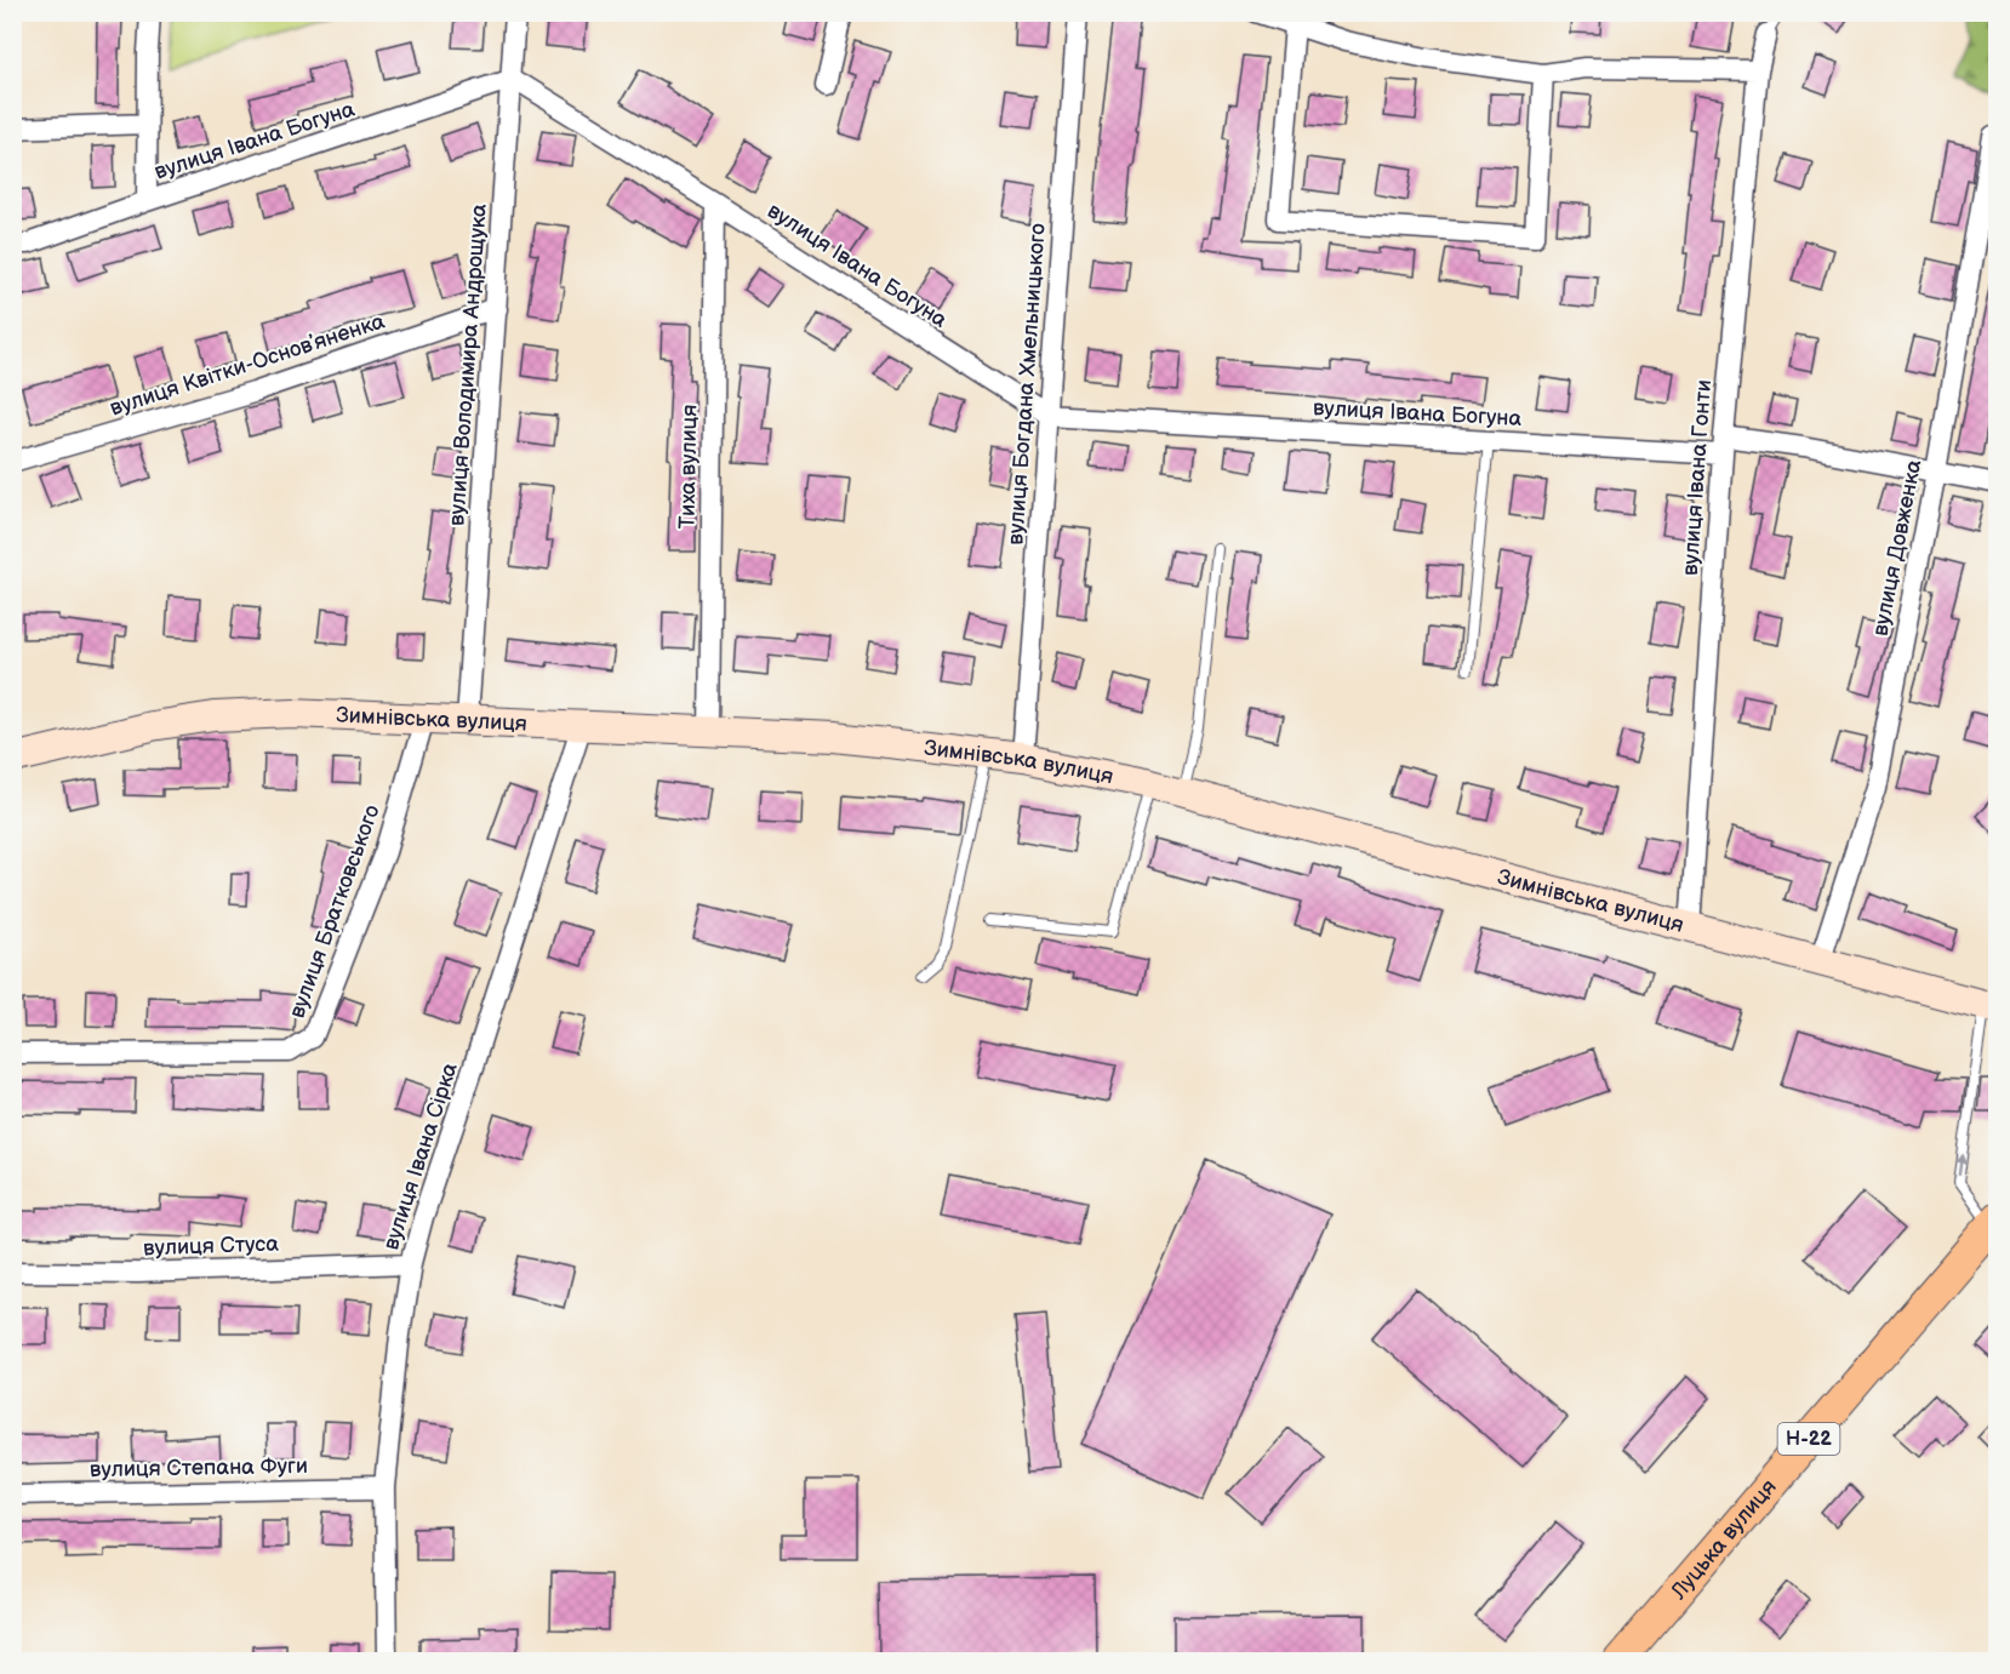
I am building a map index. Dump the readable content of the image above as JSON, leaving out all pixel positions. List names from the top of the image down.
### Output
{
  "streets": {
    "main road": ["Зимнівська вулиця", "Н-22", "Луцька вулиця"],
    "street": [
      "вулиця Івана Богуна",
      "вулиця Квітки-Основʼяненка",
      "вулиця Володимира Андрощука",
      "вулиця Богдана Хмельницького",
      "Тиха вулиця",
      "вулиця Івана Гонти",
      "вулиця Довженка",
      "вулиця Братковського",
      "вулиця Івана Сірка",
      "вулиця Стуса",
      "вулиця Степана Фуги"
    ]
  },
  "crossings": [
    ["вулиця Івана Богуна", "вулиця Володимира Андрощука"],
    ["вулиця Івана Богуна", "вулиця Богдана Хмельницького"],
    ["вулиця Івана Богуна", "Тиха вулиця"],
    ["вулиця Івана Богуна", "вулиця Івана Гонти"],
    ["вулиця Івана Богуна", "вулиця Довженка"],
    ["вулиця Квітки-Основʼяненка", "вулиця Володимира Андрощука"],
    ["вулиця Володимира Андрощука", "Зимнівська вулиця"],
    ["вулиця Богдана Хмельницького", "Зимнівська вулиця"],
    ["Тиха вулиця", "Зимнівська вулиця"],
    ["вулиця Івана Гонти", "Зимнівська вулиця"],
    ["вулиця Довженка", "Зимнівська вулиця"],
    ["Зимнівська вулиця", "вулиця Братковського"],
    ["Зимнівська вулиця", "вулиця Івана Сірка"],
    ["вулиця Івана Сірка", "вулиця Стуса"],
    ["вулиця Івана Сірка", "вулиця Степана Фуги"]
  ]
}
